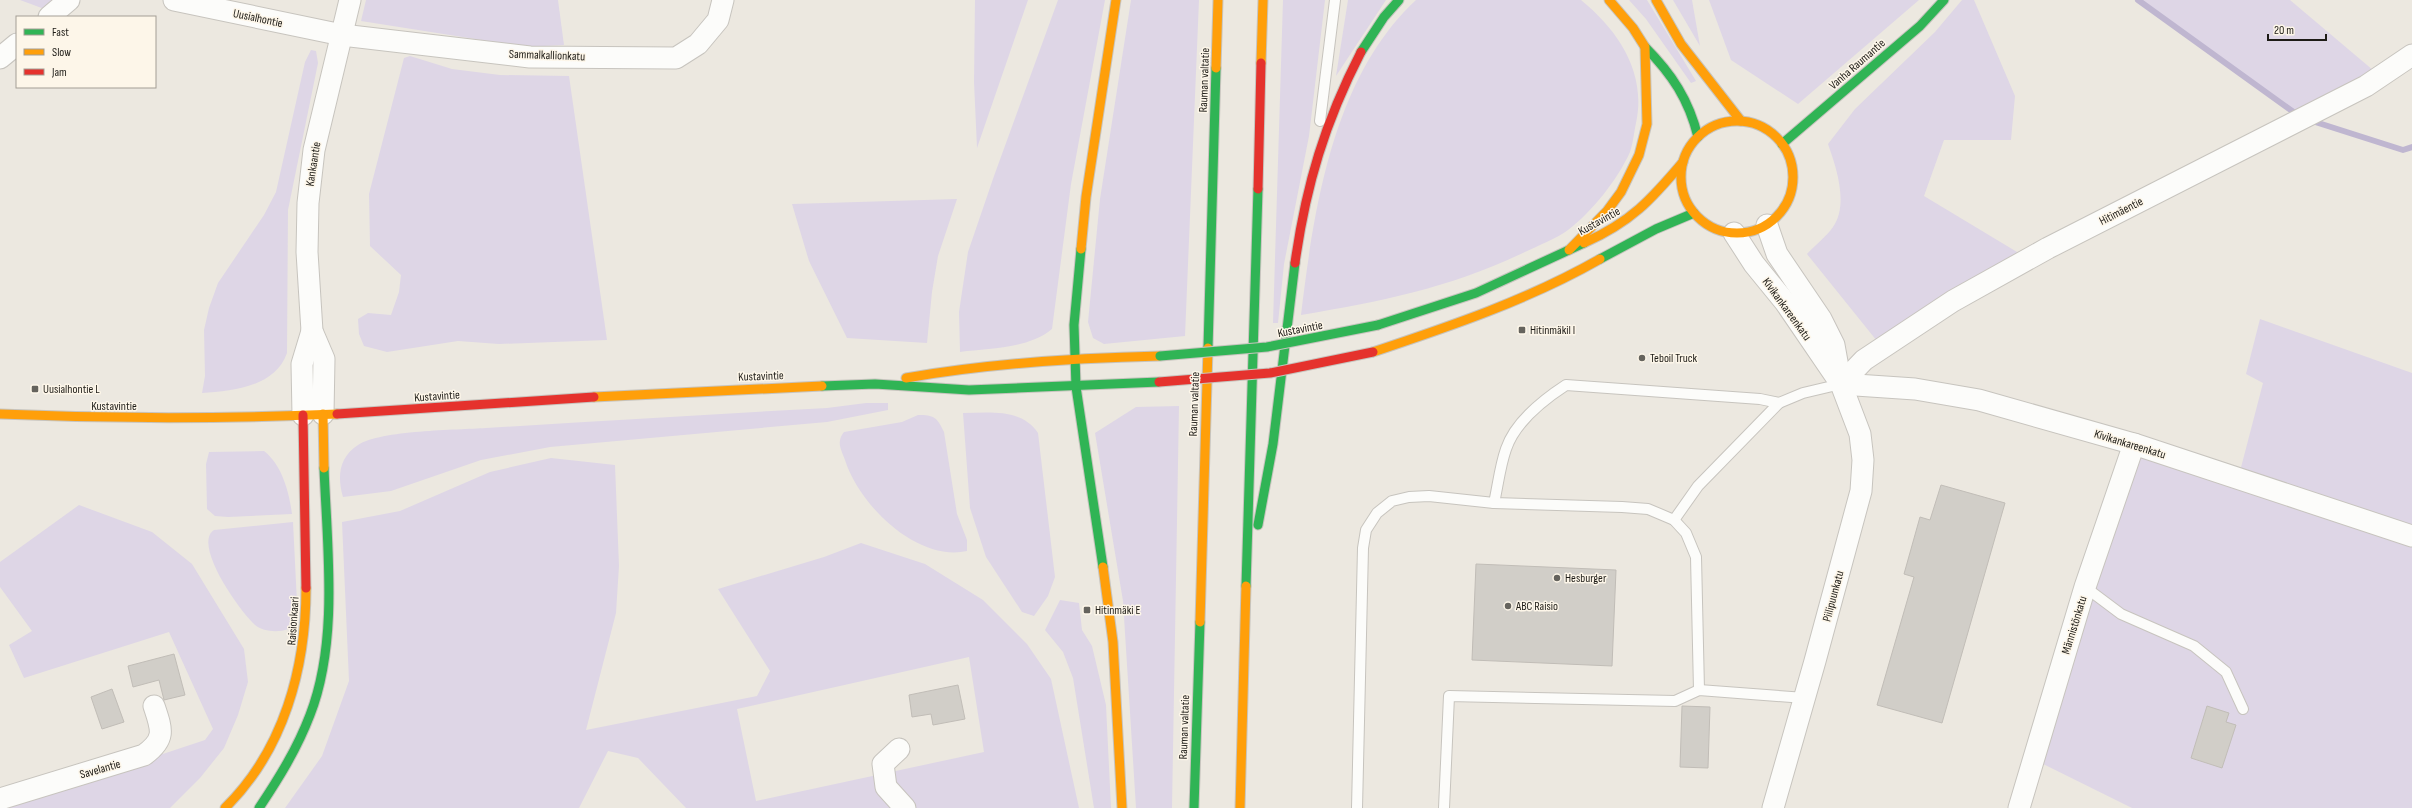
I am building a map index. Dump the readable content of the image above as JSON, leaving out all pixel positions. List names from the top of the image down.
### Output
{
  "streets": {
    "main road": [
      "Vanha Raumantie",
      "Rauman valtatie",
      "Kustavintie",
      "Raisionkaari"
    ],
    "street": [
      "Uusialhontie",
      "Sammalkallionkatu",
      "Kankaantie",
      "Hitimäentie",
      "Kivikankareenkatu",
      "Piilipuunkatu",
      "Männistönkatu",
      "Savelantie"
    ]
  },
  "crossings": [
    ["Uusialhontie", "Sammalkallionkatu"],
    ["Uusialhontie", "Kankaantie"],
    ["Sammalkallionkatu", "Kankaantie"],
    ["Vanha Raumantie", "Kustavintie"],
    ["Vanha Raumantie", "Kivikankareenkatu"],
    ["Kankaantie", "Kustavintie"],
    ["Kankaantie", "Raisionkaari"],
    ["Hitimäentie", "Kivikankareenkatu"],
    ["Hitimäentie", "Piilipuunkatu"],
    ["Kustavintie", "Kivikankareenkatu"],
    ["Kustavintie", "Raisionkaari"],
    ["Kivikankareenkatu", "Piilipuunkatu"],
    ["Kivikankareenkatu", "Männistönkatu"]
  ],
  "places": {
    "transit": ["HitinmäkiI I", "Uusialhontie L", "Hitinmäki E"],
    "other": ["Teboil Truck", "Hesburger", "ABC Raisio"]
  },
  "legend": ["Fast", "Slow", "Jam"],
  "scale_bar": "20 m"
}
